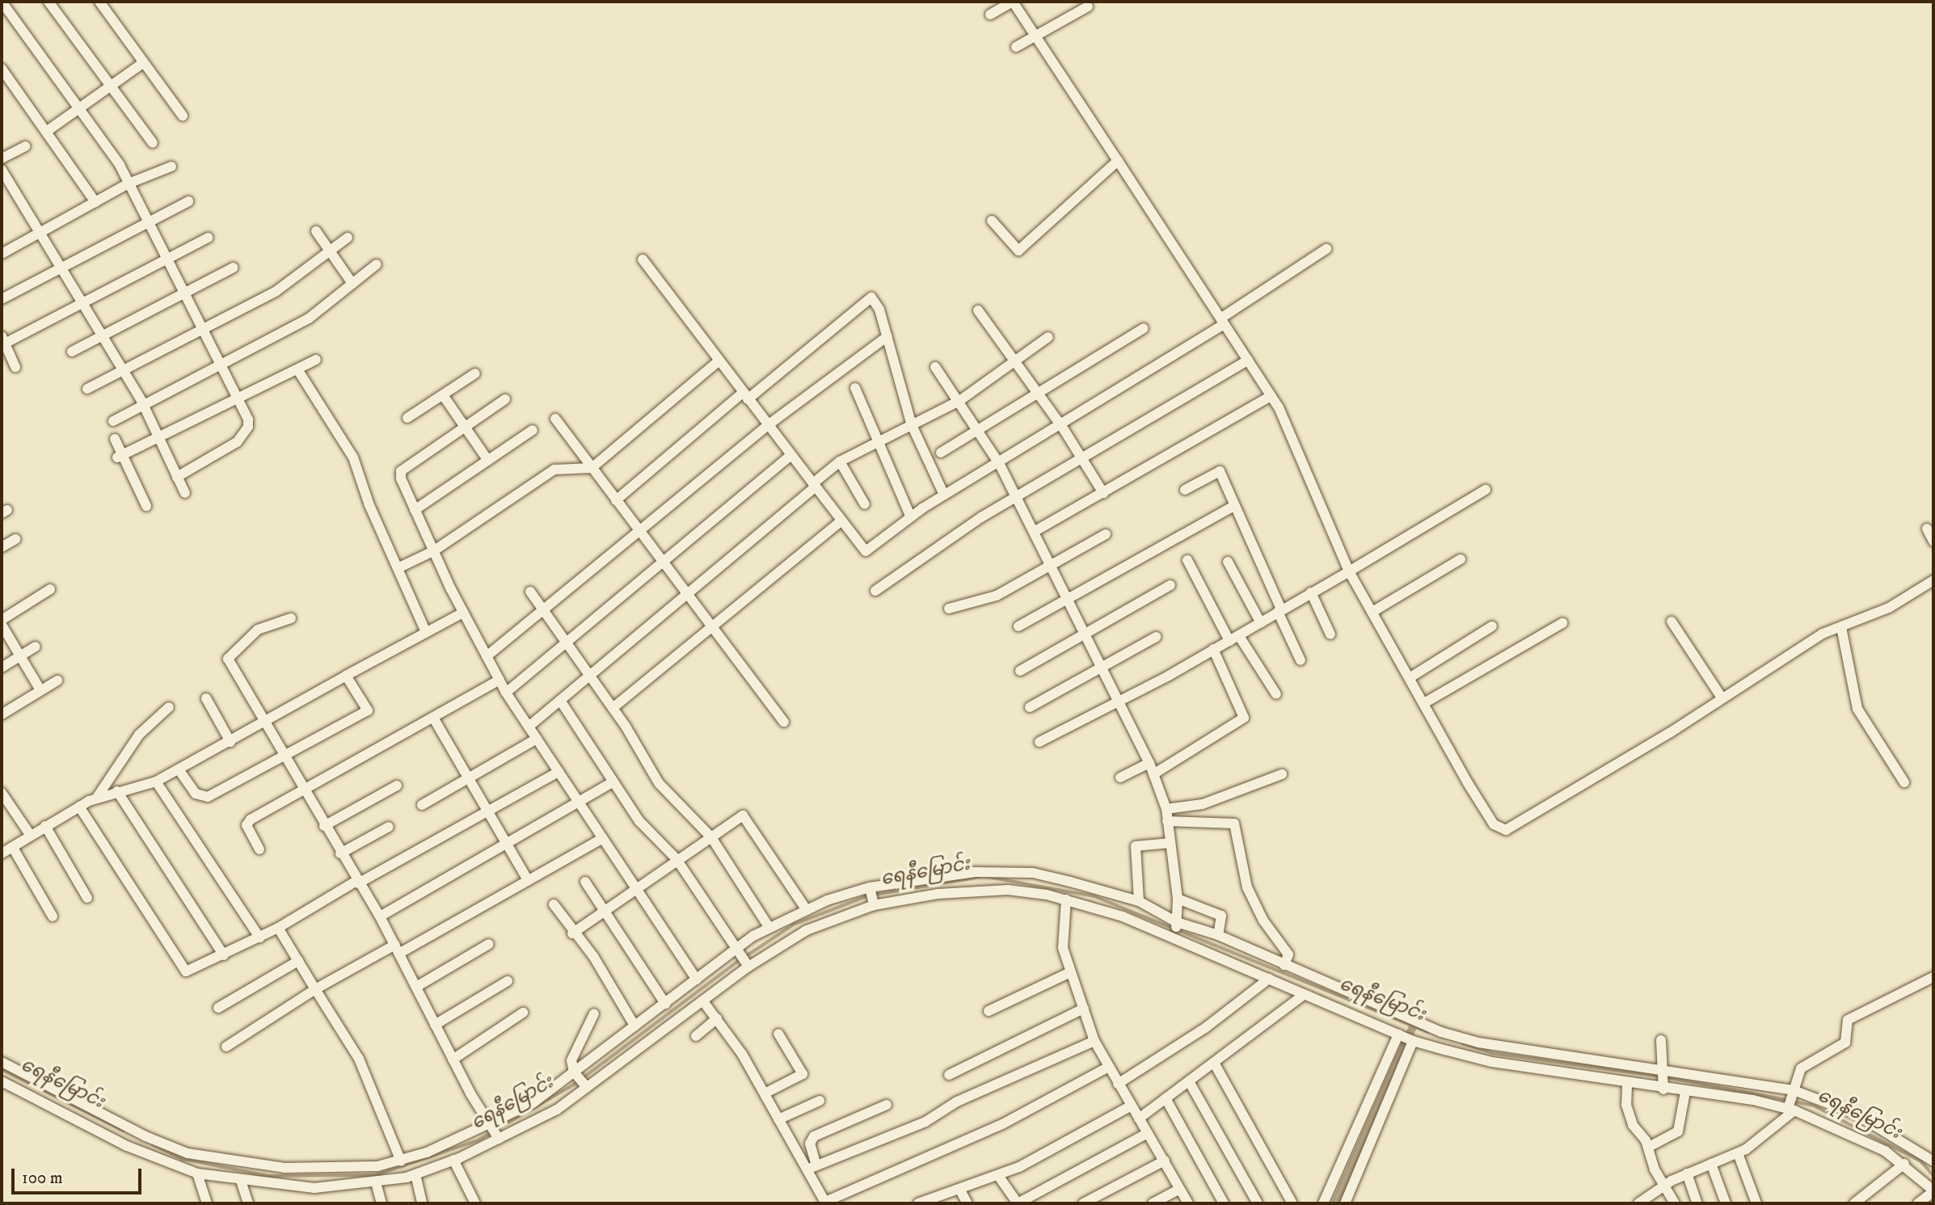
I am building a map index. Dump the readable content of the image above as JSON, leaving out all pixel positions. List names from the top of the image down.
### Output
{
  "water": ["ရေနီမြောင်း"],
  "scale_bar": "100 m"
}
